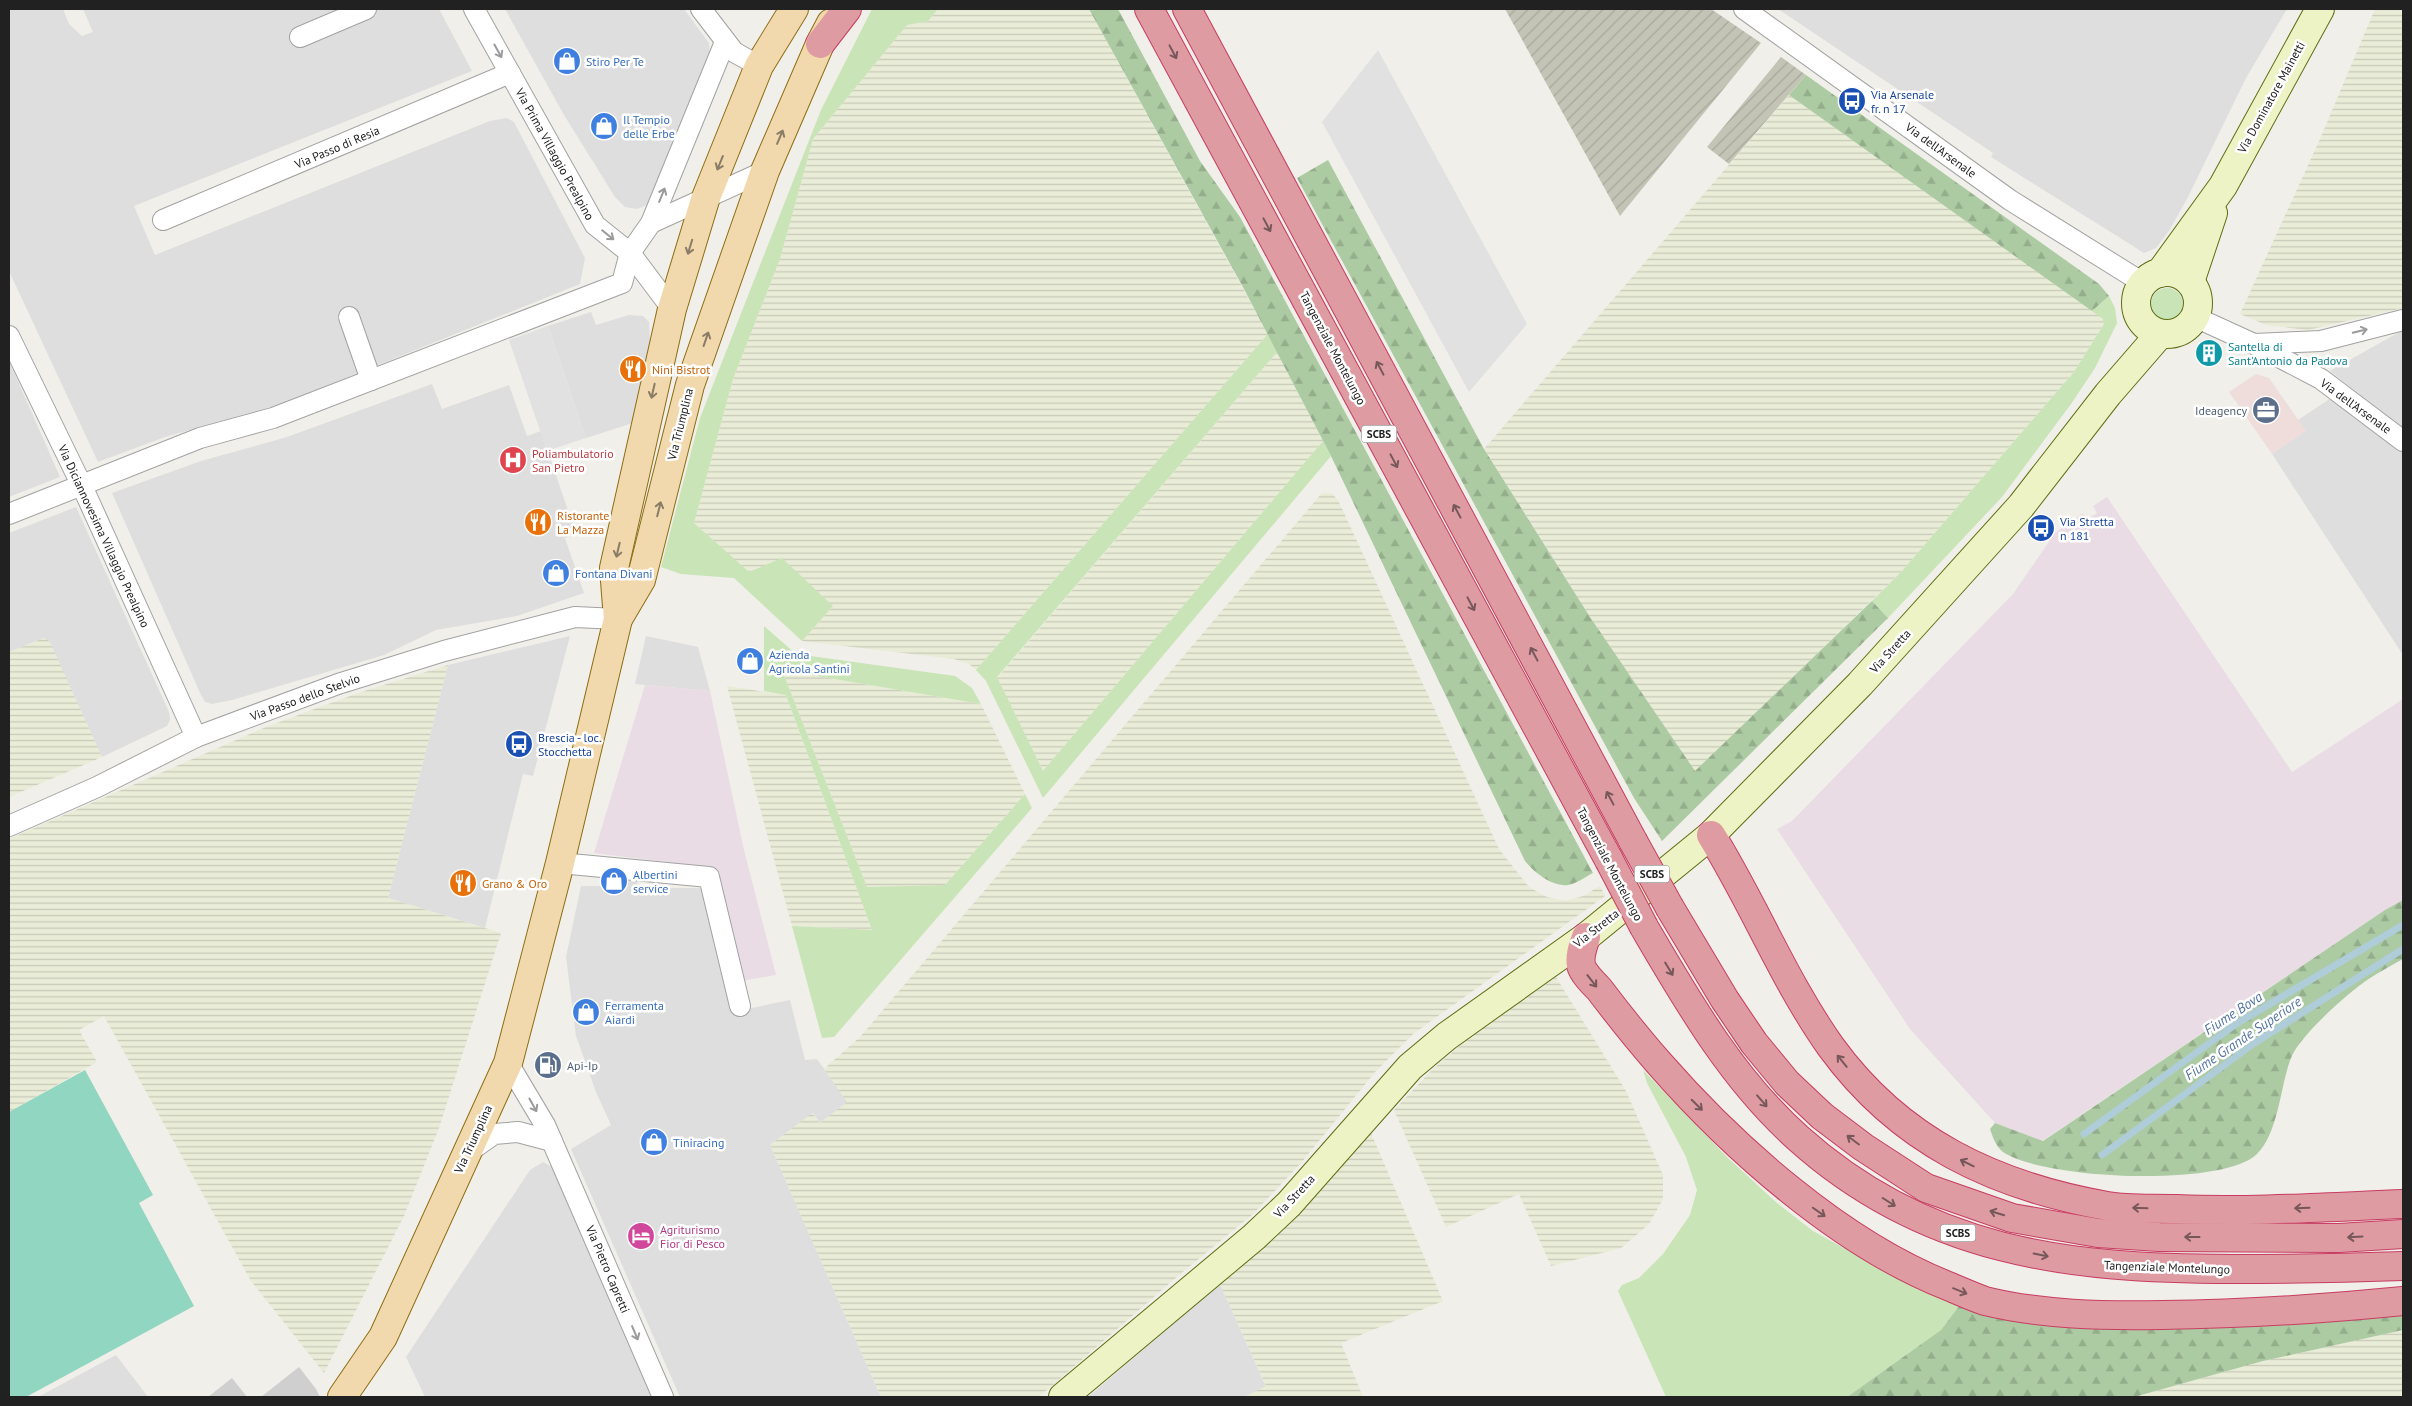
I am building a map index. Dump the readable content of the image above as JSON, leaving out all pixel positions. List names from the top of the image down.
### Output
{
  "streets": {
    "highway": ["Tangenziale Montelungo", "SCBS"],
    "main road": ["Via Triumplina"],
    "street": [
      "Via Dominatore Mainetti",
      "Via Passo di Resia",
      "Via dell'Arsenale",
      "Via Prima Villaggio Prealpino",
      "Via Diciannovesima Villaggio Prealpino",
      "Via Stretta",
      "Via Passo dello Stelvio",
      "Via Pietro Capretti"
    ]
  },
  "crossings": [
    ["Via Dominatore Mainetti", "Via dell'Arsenale"],
    ["Via Dominatore Mainetti", "Via Stretta"],
    ["Via Passo di Resia", "Via Prima Villaggio Prealpino"],
    ["Via dell'Arsenale", "Via Stretta"],
    ["Via Prima Villaggio Prealpino", "Via Triumplina"],
    ["Tangenziale Montelungo", "SCBS"],
    ["Via Triumplina", "Via Passo dello Stelvio"],
    ["Via Triumplina", "Via Pietro Capretti"],
    ["Via Diciannovesima Villaggio Prealpino", "Via Passo dello Stelvio"]
  ],
  "one_way": ["Via Prima Villaggio Prealpino", "Via Pietro Capretti"],
  "water": ["Fiume Bova", "Fiume Grande Superiore"],
  "places": {
    "shop": [
      "Stiro Per Te",
      "Il Tempio delle Erbe",
      "Fontana Divani",
      "Azienda Agricola Santini",
      "Albertini service",
      "Ferramenta Aiardi",
      "Tiniracing"
    ],
    "bus stop": ["Via Arsenale fr. n 17", "Via Stretta n 181", "Brescia - loc. Stocchetta"],
    "building": ["Santella di Sant'Antonio da Padova"],
    "restaurant": ["Nini Bistrot", "Ristorante La Mazza", "Grano & Oro"],
    "office": ["Ideagency"],
    "hospital": ["Poliambulatorio San Pietro"],
    "fuel station": ["Api-Ip"],
    "hotel": ["Agriturismo Fior di Pesco"]
  }
}
